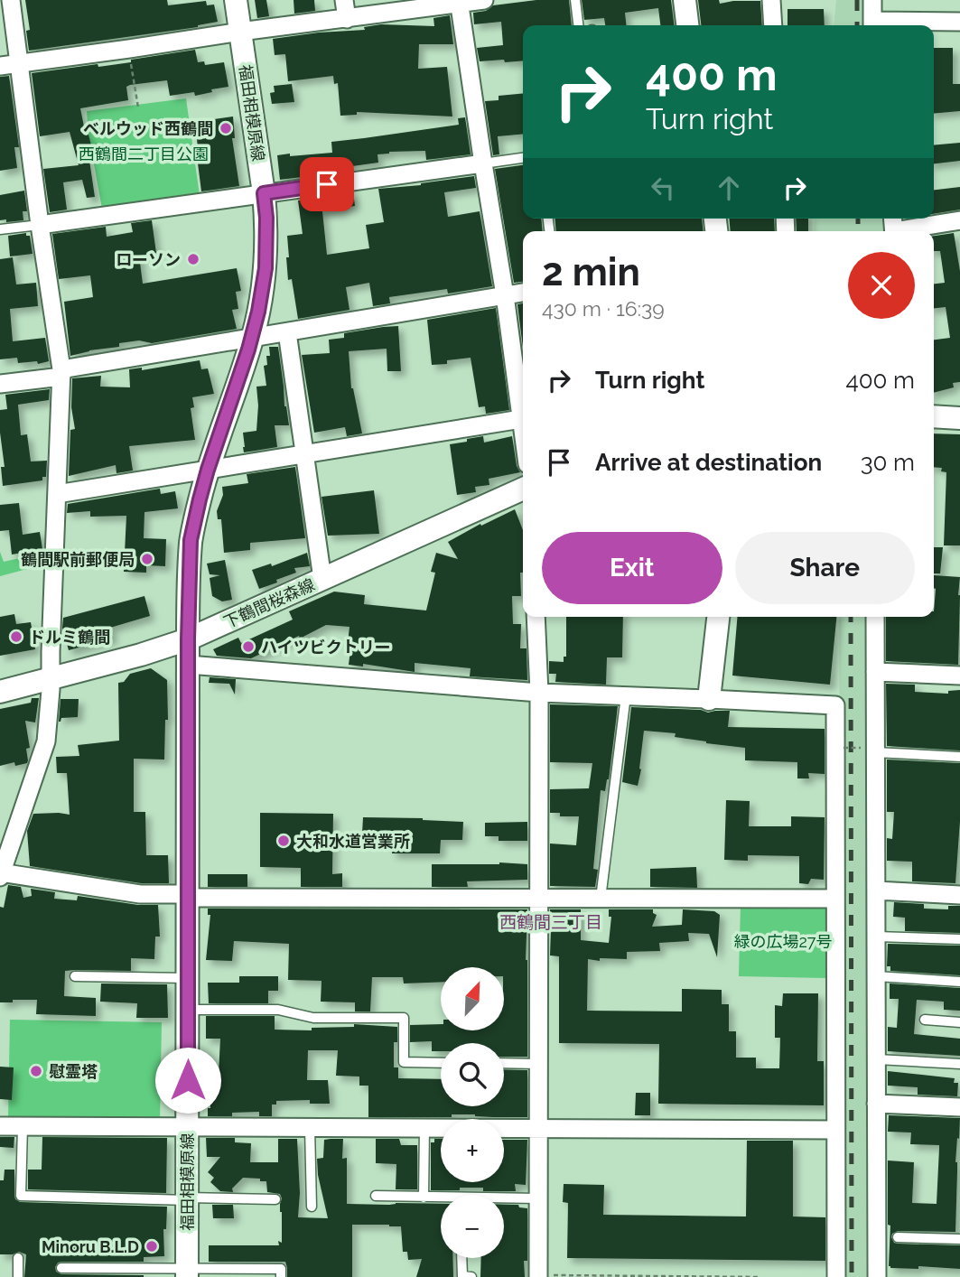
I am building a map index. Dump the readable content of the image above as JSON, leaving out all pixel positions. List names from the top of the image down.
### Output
{
  "streets": {
    "street": ["福田相模原線", "下鶴間桜森線"]
  },
  "crossings": [
    ["福田相模原線", "下鶴間桜森線"]
  ],
  "districts": ["西鶴間三丁目"],
  "parks": ["西鶴間二丁目公園", "緑の広場27号"],
  "places": [
    "ベルウッド西鶴間",
    "ローソン",
    "鶴間駅前郵便局",
    "ドルミ鶴間",
    "ハイツビクトリー",
    "大和水道営業所",
    "慰霊塔",
    "Minoru B.L.D"
  ],
  "north": "top right",
  "page": {
    "turn": ["400 m", "Turn right"],
    "heading": ["2 min", "430 m · 16:39"],
    "list": [
      {
        "name": "Turn right",
        "value": "400 m"
      },
      {
        "name": "Arrive at destination",
        "value": "30 m"
      }
    ],
    "buttons": ["Exit", "Share"],
    "map_buttons": ["+", "−"]
  }
}
